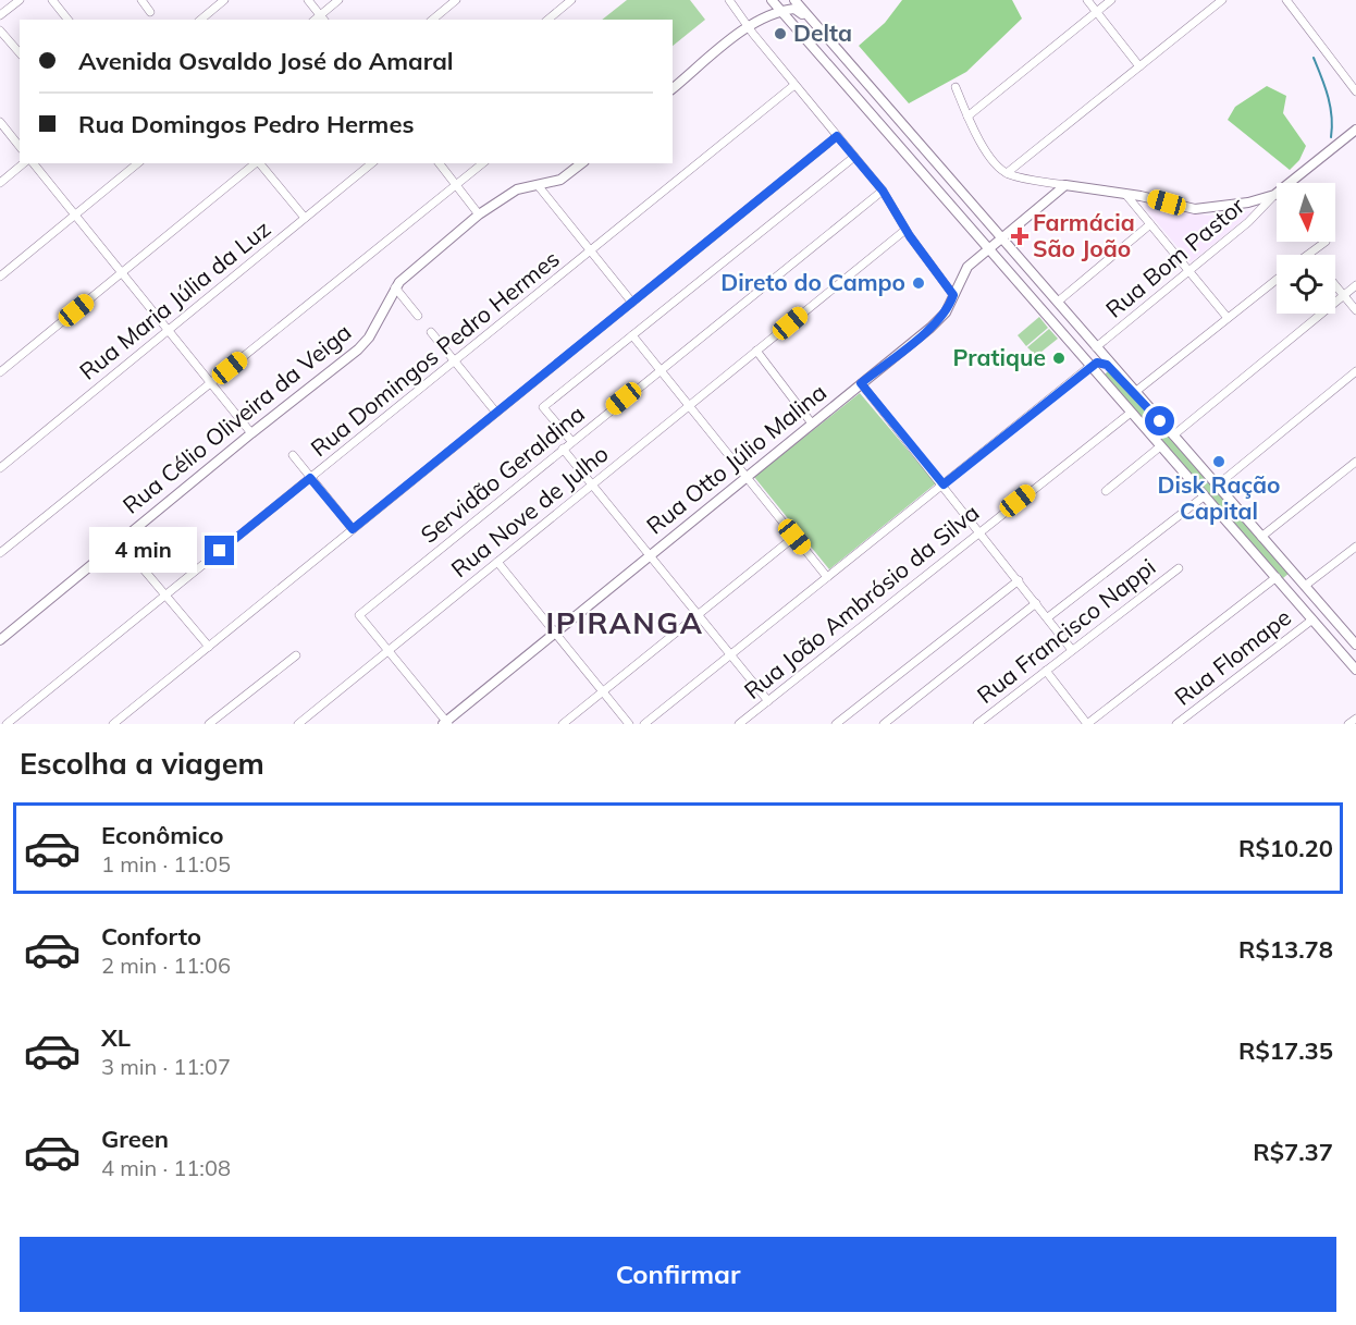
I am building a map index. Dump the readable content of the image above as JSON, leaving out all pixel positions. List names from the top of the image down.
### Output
{
  "streets": {
    "main road": ["Rua Célio Oliveira da Veiga", "Rua Otto Júlio Malina"],
    "street": [
      "Rua Bom Pastor",
      "Rua Maria Júlia da Luz",
      "Rua Domingos Pedro Hermes",
      "Servidão Geraldina",
      "Rua Nove de Julho",
      "Rua João Ambrósio da Silva",
      "Rua Francisco Nappi",
      "Rua Flomape"
    ]
  },
  "crossings": [
    ["Servidão Geraldina", "Rua Nove de Julho"]
  ],
  "districts": ["IPIRANGA"],
  "places": {
    "other": [
      "Delta",
      "Direto do Campo",
      "Pratique",
      "Disk Ração Capital"
    ],
    "health": ["Farmácia São João"]
  },
  "north": "bottom",
  "page": {
    "banner": ["Avenida Osvaldo José do Amaral", "Rua Domingos Pedro Hermes"],
    "bubble": "4 min",
    "heading": "Escolha a viagem",
    "list": [
      {
        "name": "Econômico",
        "note": "1 min · 11:05",
        "value": "R$10.20"
      },
      {
        "name": "Conforto",
        "note": "2 min · 11:06",
        "value": "R$13.78"
      },
      {
        "name": "XL",
        "note": "3 min · 11:07",
        "value": "R$17.35"
      },
      {
        "name": "Green",
        "note": "4 min · 11:08",
        "value": "R$7.37"
      }
    ],
    "buttons": "Confirmar"
  }
}
